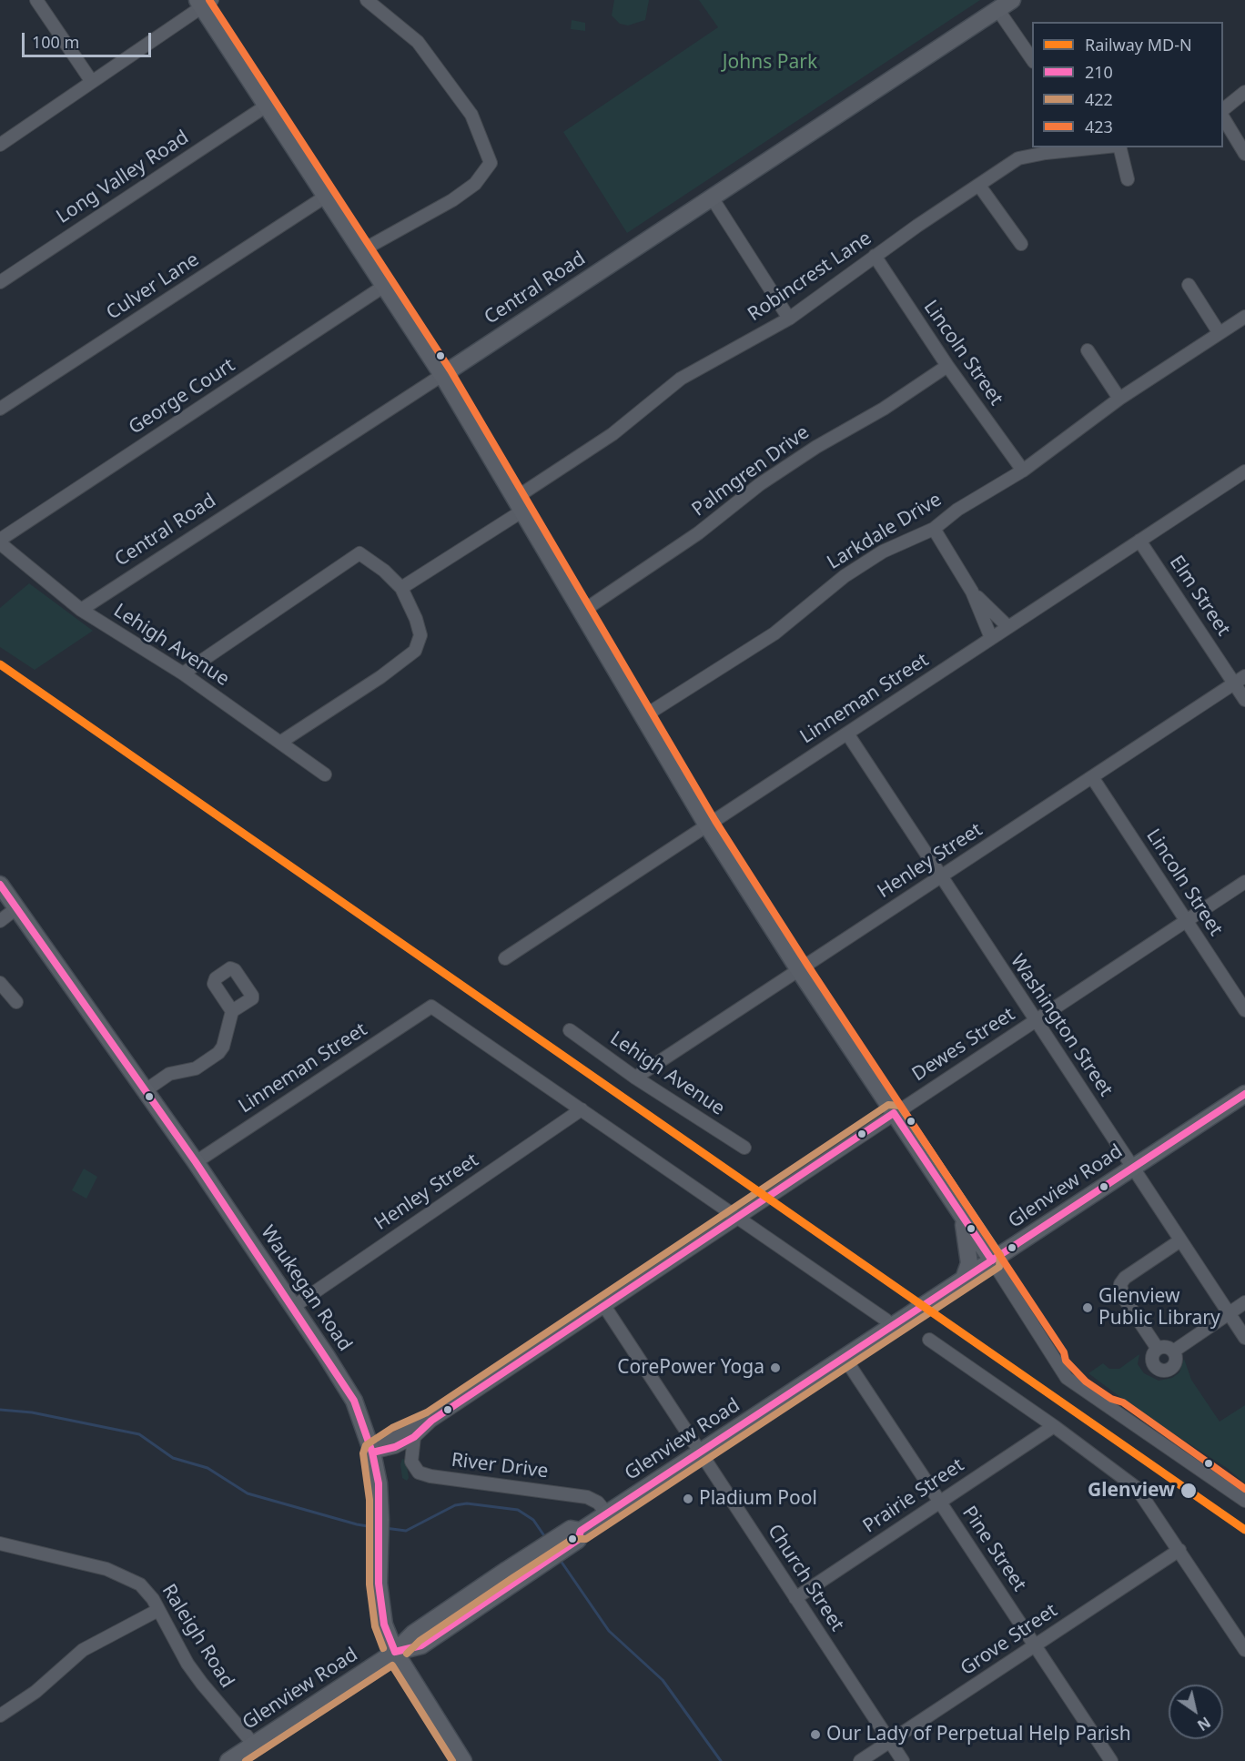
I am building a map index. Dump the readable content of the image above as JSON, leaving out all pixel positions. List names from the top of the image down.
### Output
{
  "streets": {
    "main road": ["Central Road", "Glenview Road", "Waukegan Road"],
    "street": [
      "Long Valley Road",
      "Robincrest Lane",
      "Culver Lane",
      "Lincoln Street",
      "George Court",
      "Palmgren Drive",
      "Larkdale Drive",
      "Elm Street",
      "Lehigh Avenue",
      "Linneman Street",
      "Henley Street",
      "Washington Street",
      "Dewes Street",
      "River Drive",
      "Prairie Street",
      "Pine Street",
      "Church Street",
      "Raleigh Road",
      "Grove Street"
    ]
  },
  "crossings": [
    ["Robincrest Lane", "Lincoln Street"],
    ["Central Road", "Lehigh Avenue"],
    ["Lincoln Street", "Palmgren Drive"],
    ["Lincoln Street", "Larkdale Drive"],
    ["Lincoln Street", "Henley Street"],
    ["Lincoln Street", "Dewes Street"],
    ["George Court", "Lehigh Avenue"],
    ["Elm Street", "Linneman Street"],
    ["Elm Street", "Henley Street"],
    ["Lehigh Avenue", "Henley Street"],
    ["Linneman Street", "Henley Street"],
    ["Linneman Street", "Washington Street"],
    ["Linneman Street", "Waukegan Road"],
    ["Henley Street", "Washington Street"],
    ["Henley Street", "Waukegan Road"],
    ["Washington Street", "Dewes Street"],
    ["Washington Street", "Glenview Road"],
    ["Dewes Street", "Waukegan Road"],
    ["Dewes Street", "River Drive"],
    ["Dewes Street", "Church Street"],
    ["Glenview Road", "Waukegan Road"],
    ["Glenview Road", "River Drive"],
    ["Glenview Road", "Pine Street"],
    ["Glenview Road", "Church Street"],
    ["Glenview Road", "Raleigh Road"],
    ["Prairie Street", "Pine Street"],
    ["Prairie Street", "Church Street"],
    ["Pine Street", "Grove Street"],
    ["Church Street", "Grove Street"]
  ],
  "parks": ["Johns Park"],
  "places": [
    "Glenview Public Library",
    "CorePower Yoga",
    "Glenview",
    "Pladium Pool",
    "Our Lady of Perpetual Help Parish"
  ],
  "lines": [
    "transit line 423",
    "rail line MD-N",
    "transit line 210",
    "transit line 422"
  ],
  "legend": [
    "Railway MD-N",
    "210",
    "422",
    "423"
  ],
  "scale_bar": "100 m",
  "north": "bottom right"
}
